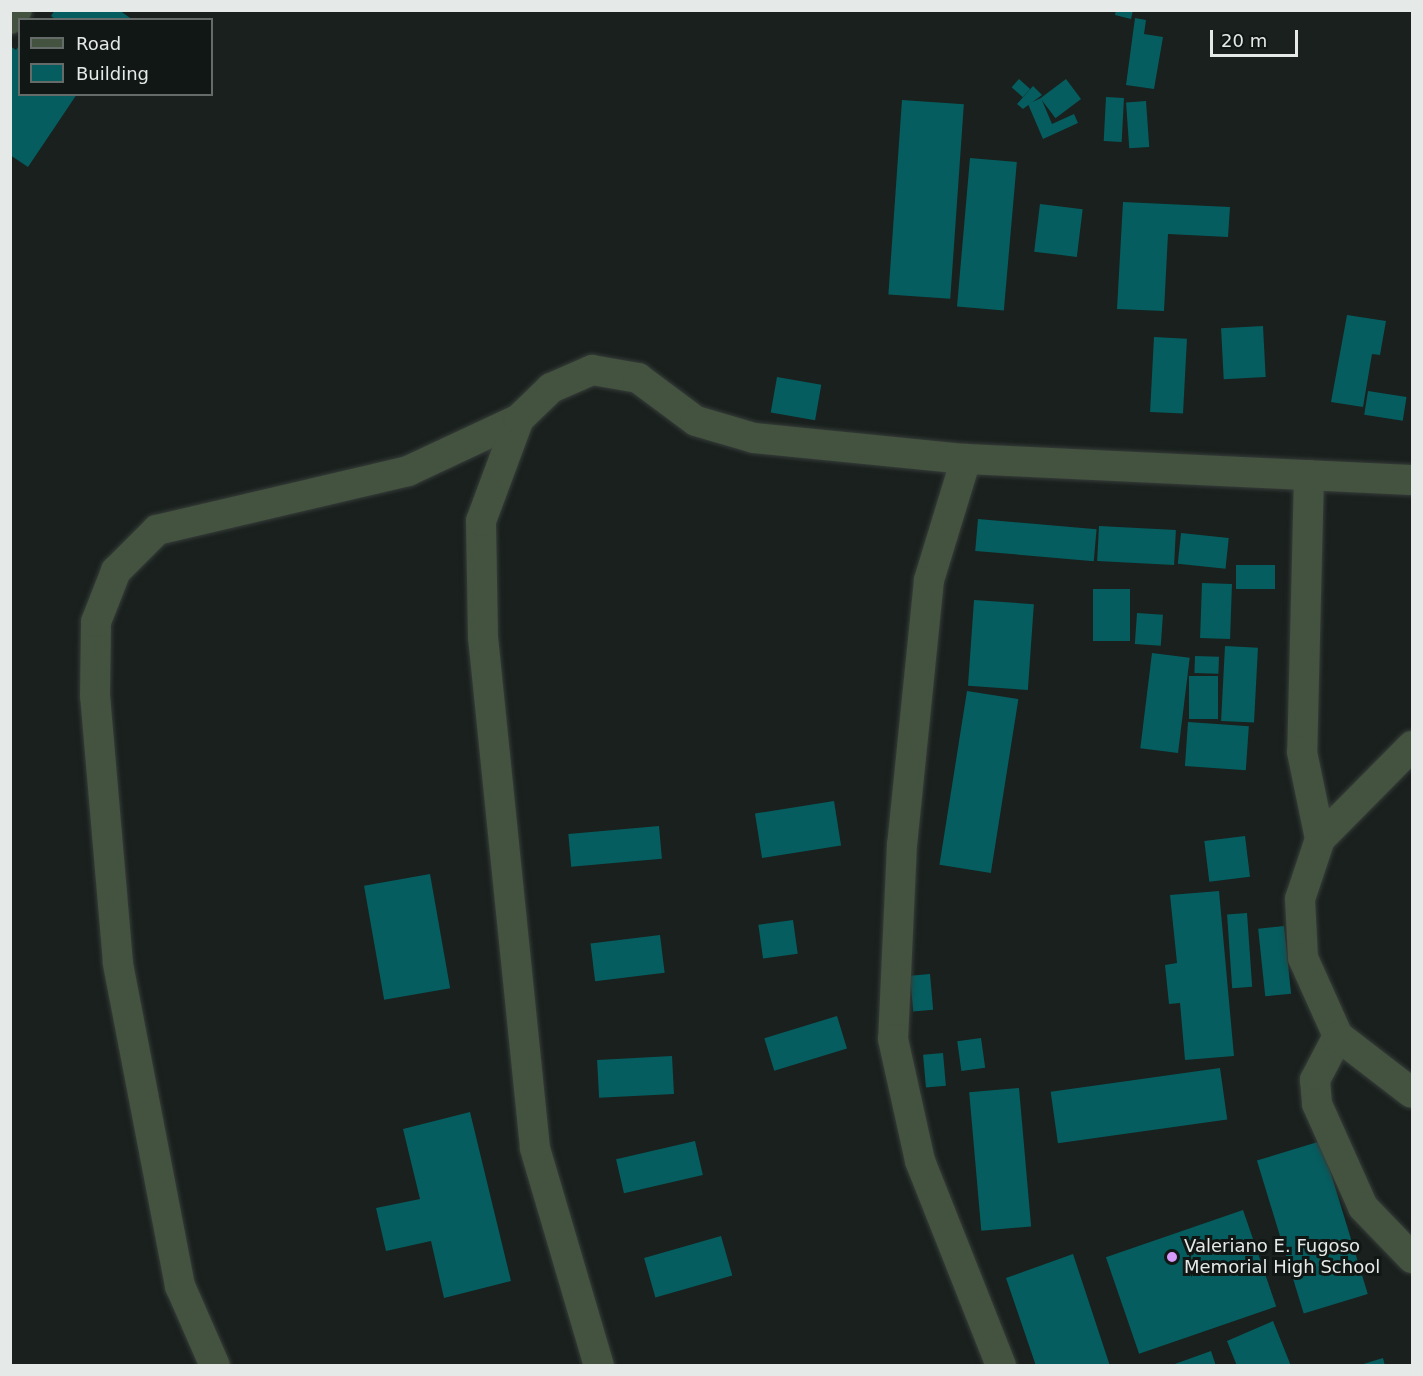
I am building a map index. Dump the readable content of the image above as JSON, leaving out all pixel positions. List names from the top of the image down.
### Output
{
  "places": ["Valeriano E. Fugoso Memorial High School"],
  "legend": ["Road", "Building"],
  "scale_bar": "20 m"
}
